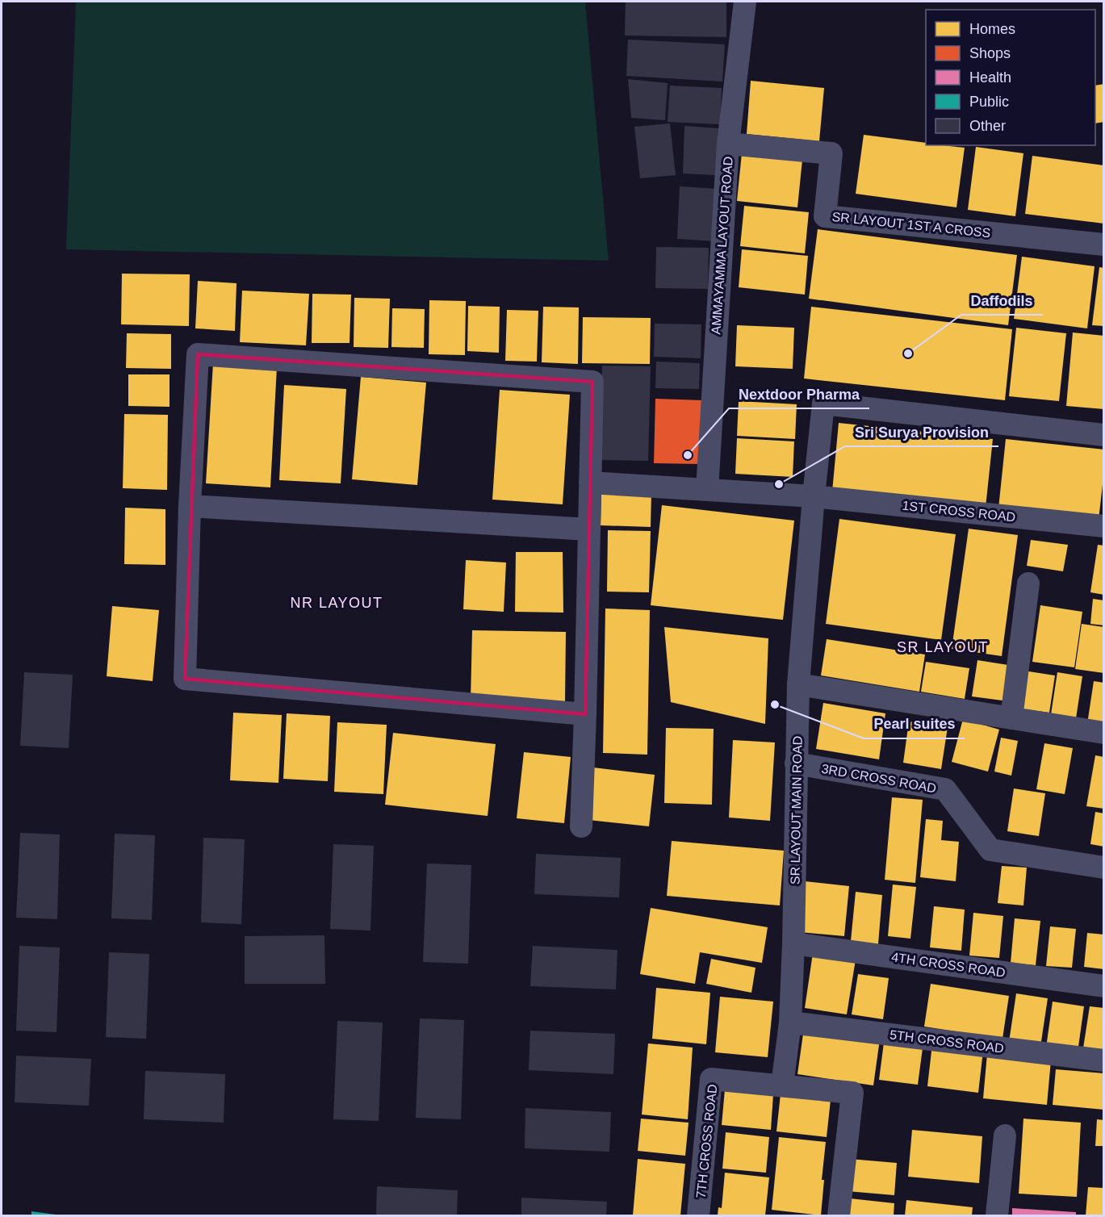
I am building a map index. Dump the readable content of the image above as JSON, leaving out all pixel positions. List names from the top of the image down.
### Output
{
  "streets": {
    "street": [
      "SR LAYOUT 1ST A CROSS",
      "AMMAYAMMA LAYOUT ROAD",
      "1ST CROSS ROAD",
      "3RD CROSS ROAD",
      "SR LAYOUT MAIN ROAD",
      "4TH CROSS ROAD",
      "5TH CROSS ROAD",
      "7TH CROSS ROAD"
    ]
  },
  "crossings": [
    ["SR LAYOUT 1ST A CROSS", "AMMAYAMMA LAYOUT ROAD"],
    ["1ST CROSS ROAD", "SR LAYOUT MAIN ROAD"],
    ["3RD CROSS ROAD", "SR LAYOUT MAIN ROAD"],
    ["SR LAYOUT MAIN ROAD", "4TH CROSS ROAD"],
    ["SR LAYOUT MAIN ROAD", "5TH CROSS ROAD"],
    ["SR LAYOUT MAIN ROAD", "7TH CROSS ROAD"]
  ],
  "districts": ["NR LAYOUT", "SR LAYOUT"],
  "places": [
    "Daffodils",
    "Nextdoor Pharma",
    "Sri Surya Provision",
    "Pearl suites"
  ],
  "legend": [
    "Homes",
    "Shops",
    "Health",
    "Public",
    "Other"
  ]
}
